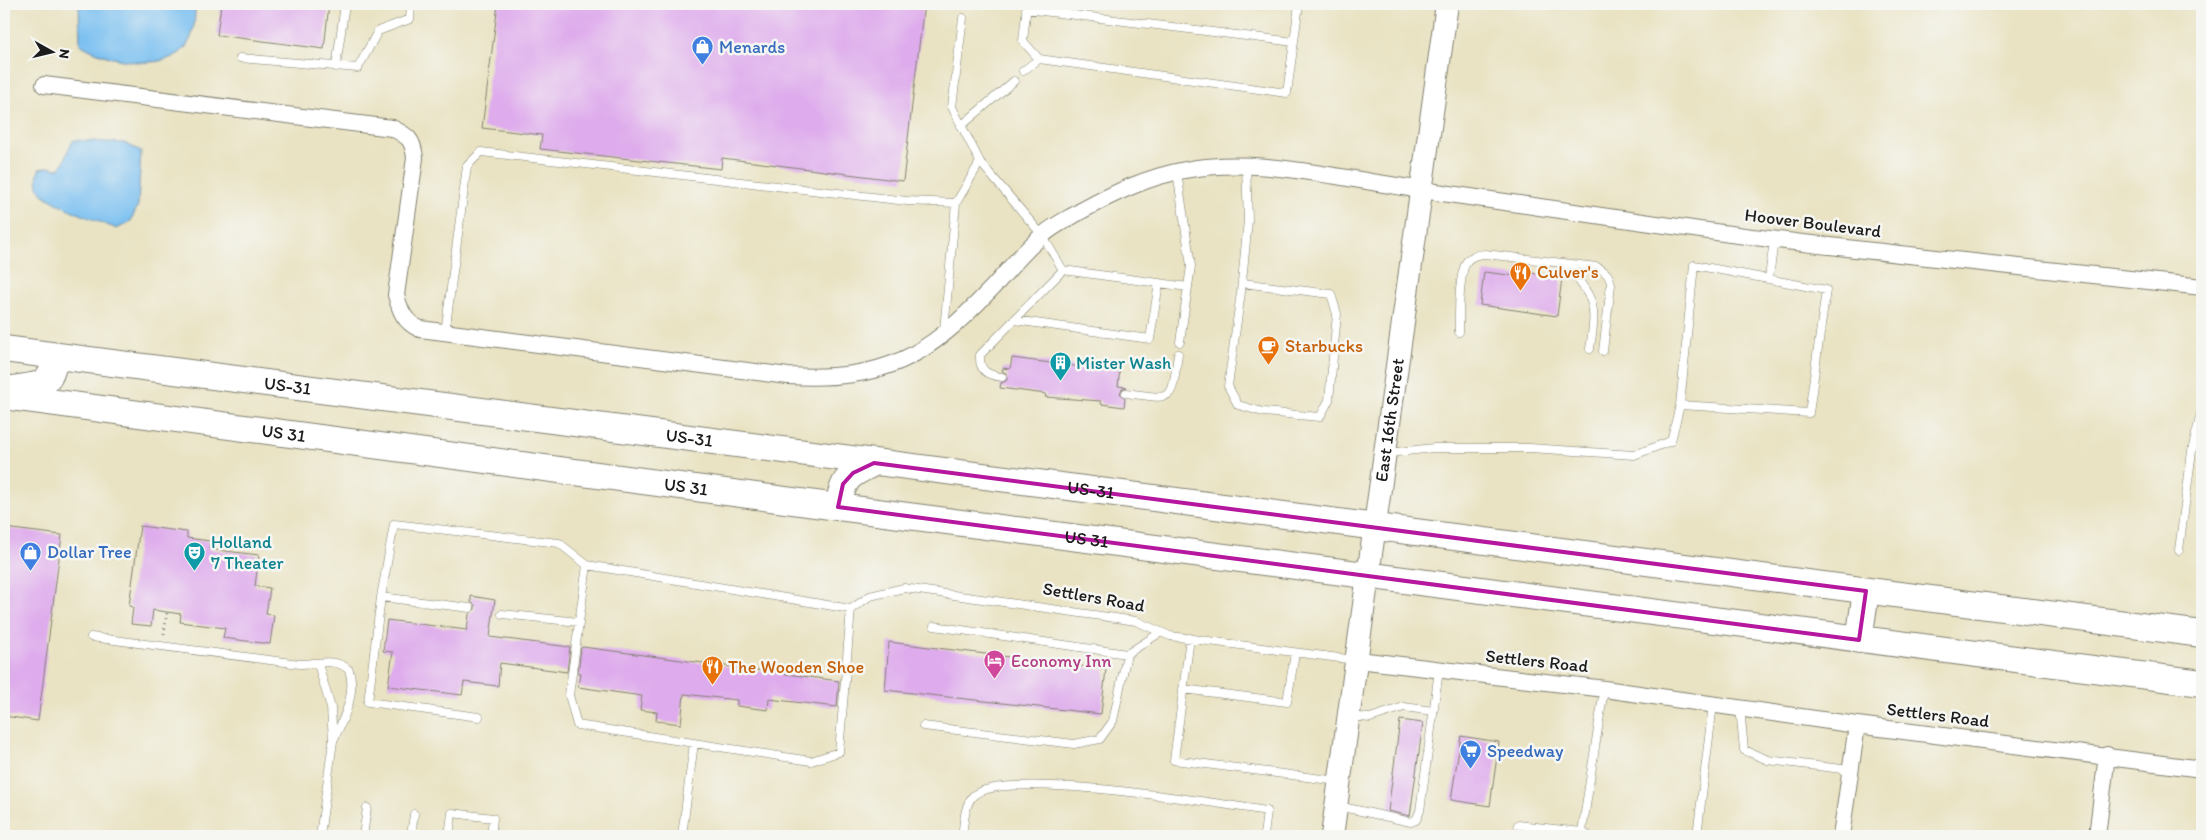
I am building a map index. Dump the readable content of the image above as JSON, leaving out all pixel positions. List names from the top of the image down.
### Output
{
  "streets": {
    "highway": ["US-31", "US 31"],
    "main road": ["East 16th Street"],
    "street": ["Hoover Boulevard", "Settlers Road"]
  },
  "crossings": [
    ["Hoover Boulevard", "East 16th Street"],
    ["US-31", "East 16th Street"],
    ["East 16th Street", "US 31"],
    ["East 16th Street", "Settlers Road"]
  ],
  "places": {
    "shop": ["Menards", "Dollar Tree"],
    "restaurant": ["Culver's", "The Wooden Shoe"],
    "cafe": ["Starbucks"],
    "building": ["Mister Wash"],
    "theatre": ["Holland 7 Theater"],
    "hotel": ["Economy Inn"],
    "supermarket": ["Speedway"]
  },
  "north": "right"
}
